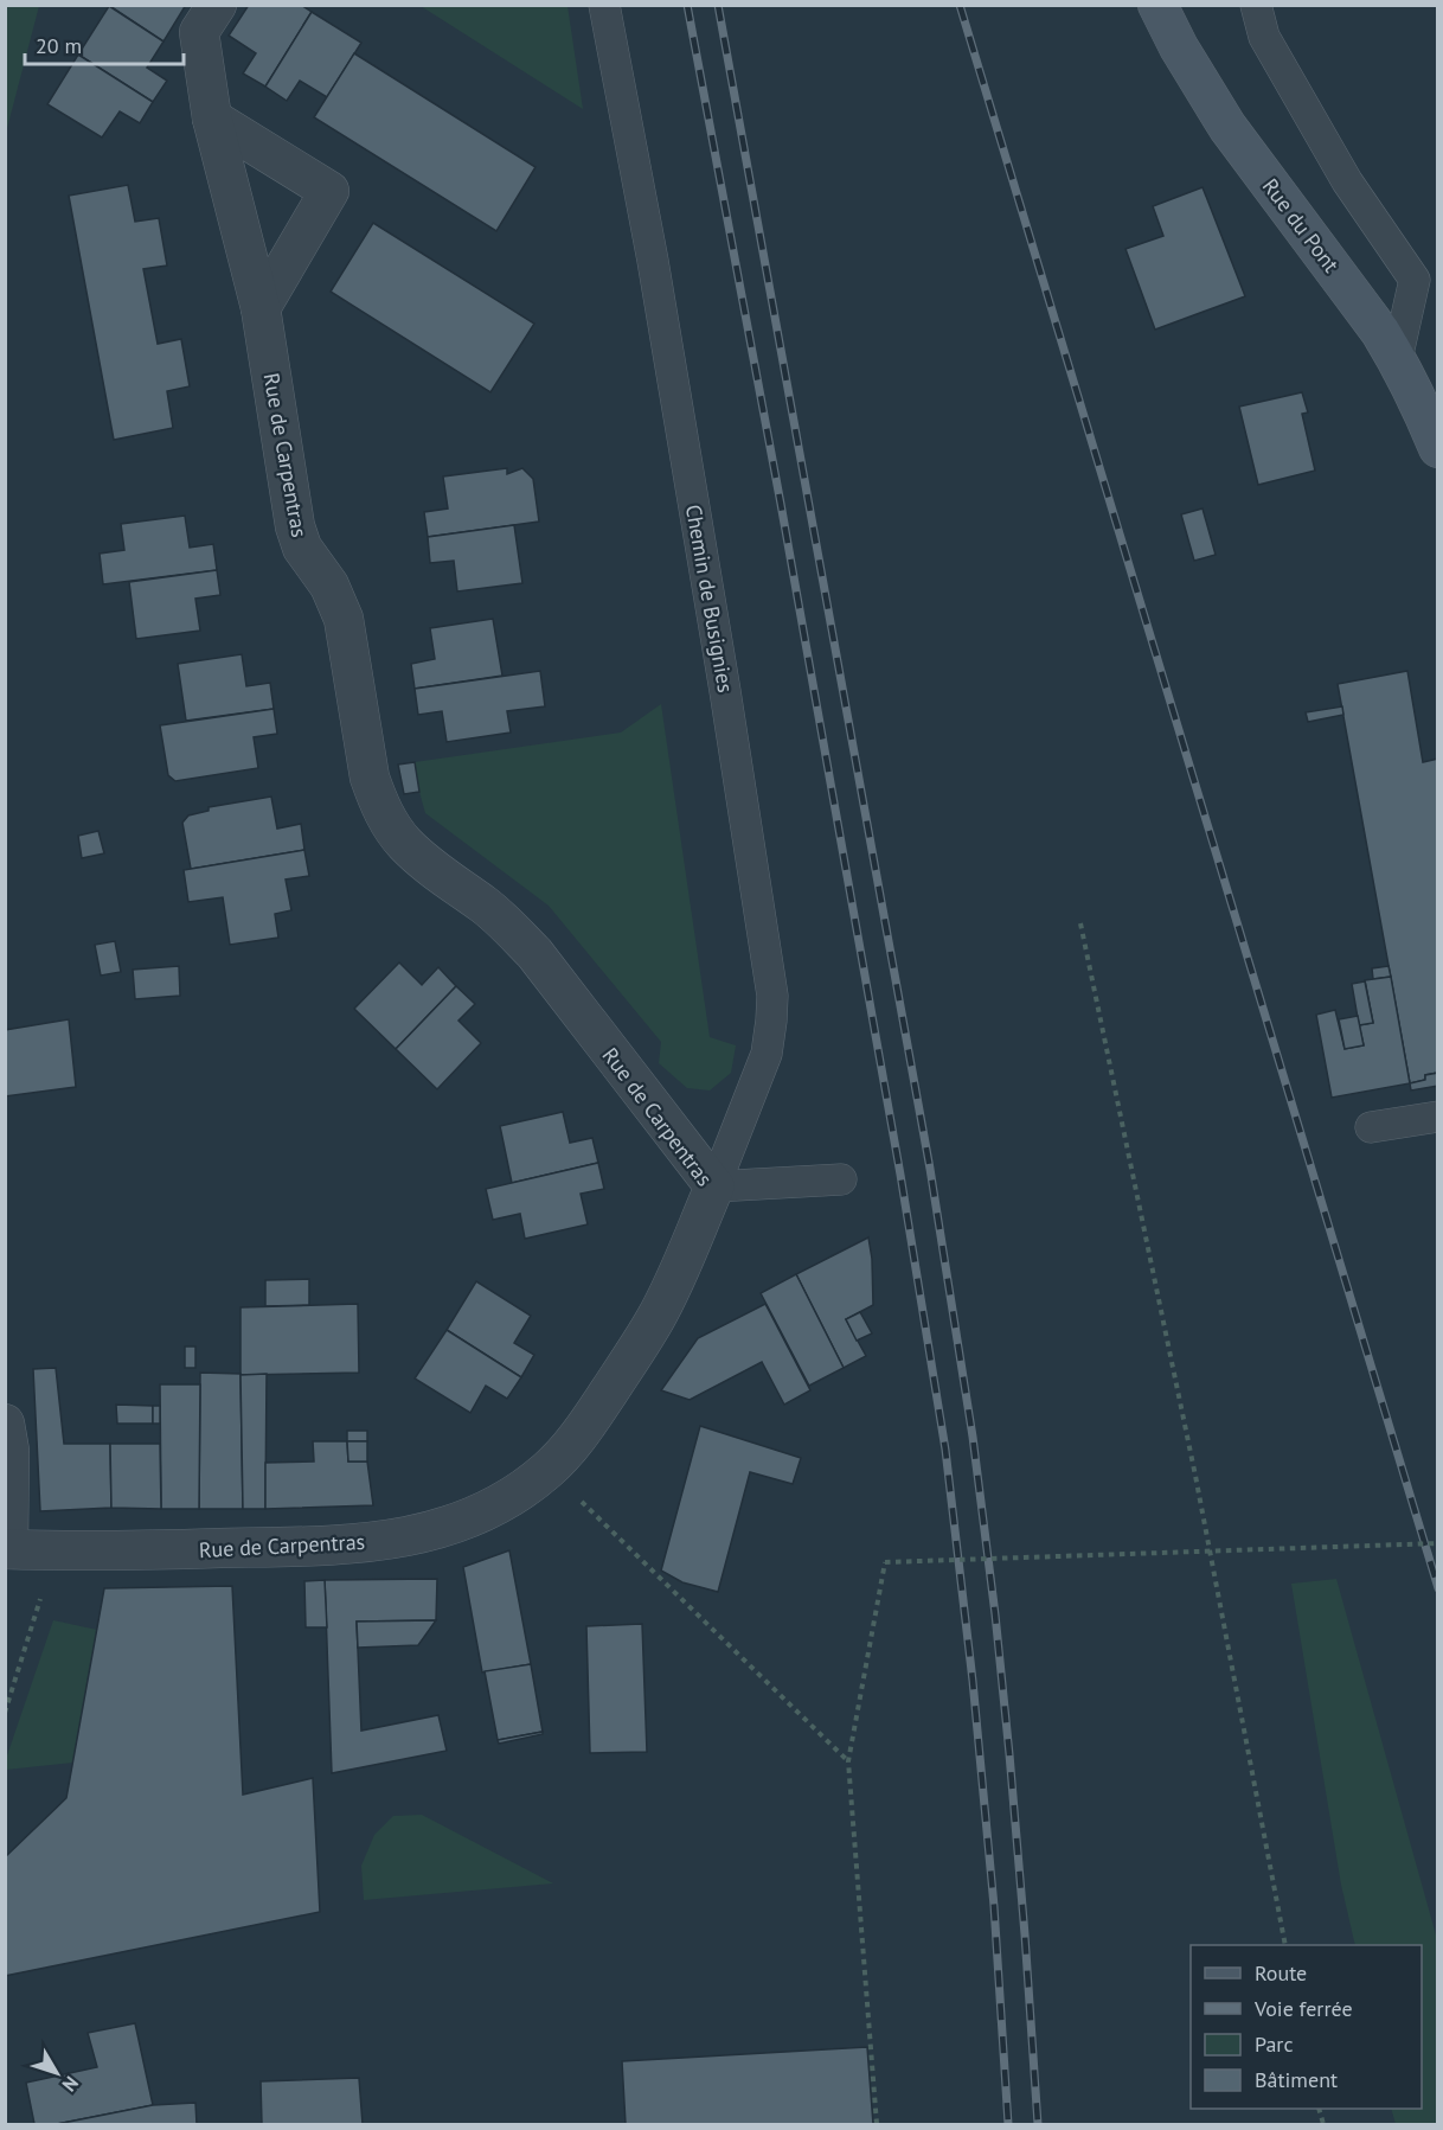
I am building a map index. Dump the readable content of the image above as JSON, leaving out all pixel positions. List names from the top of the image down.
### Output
{
  "streets": {
    "street": ["Rue du Pont", "Rue de Carpentras"],
    "lane": ["Chemin de Busignies"]
  },
  "crossings": [
    ["Rue de Carpentras", "Chemin de Busignies"]
  ],
  "legend": [
    "Route",
    "Voie ferrée",
    "Parc",
    "Bâtiment"
  ],
  "scale_bar": "20 m",
  "north": "bottom right"
}
